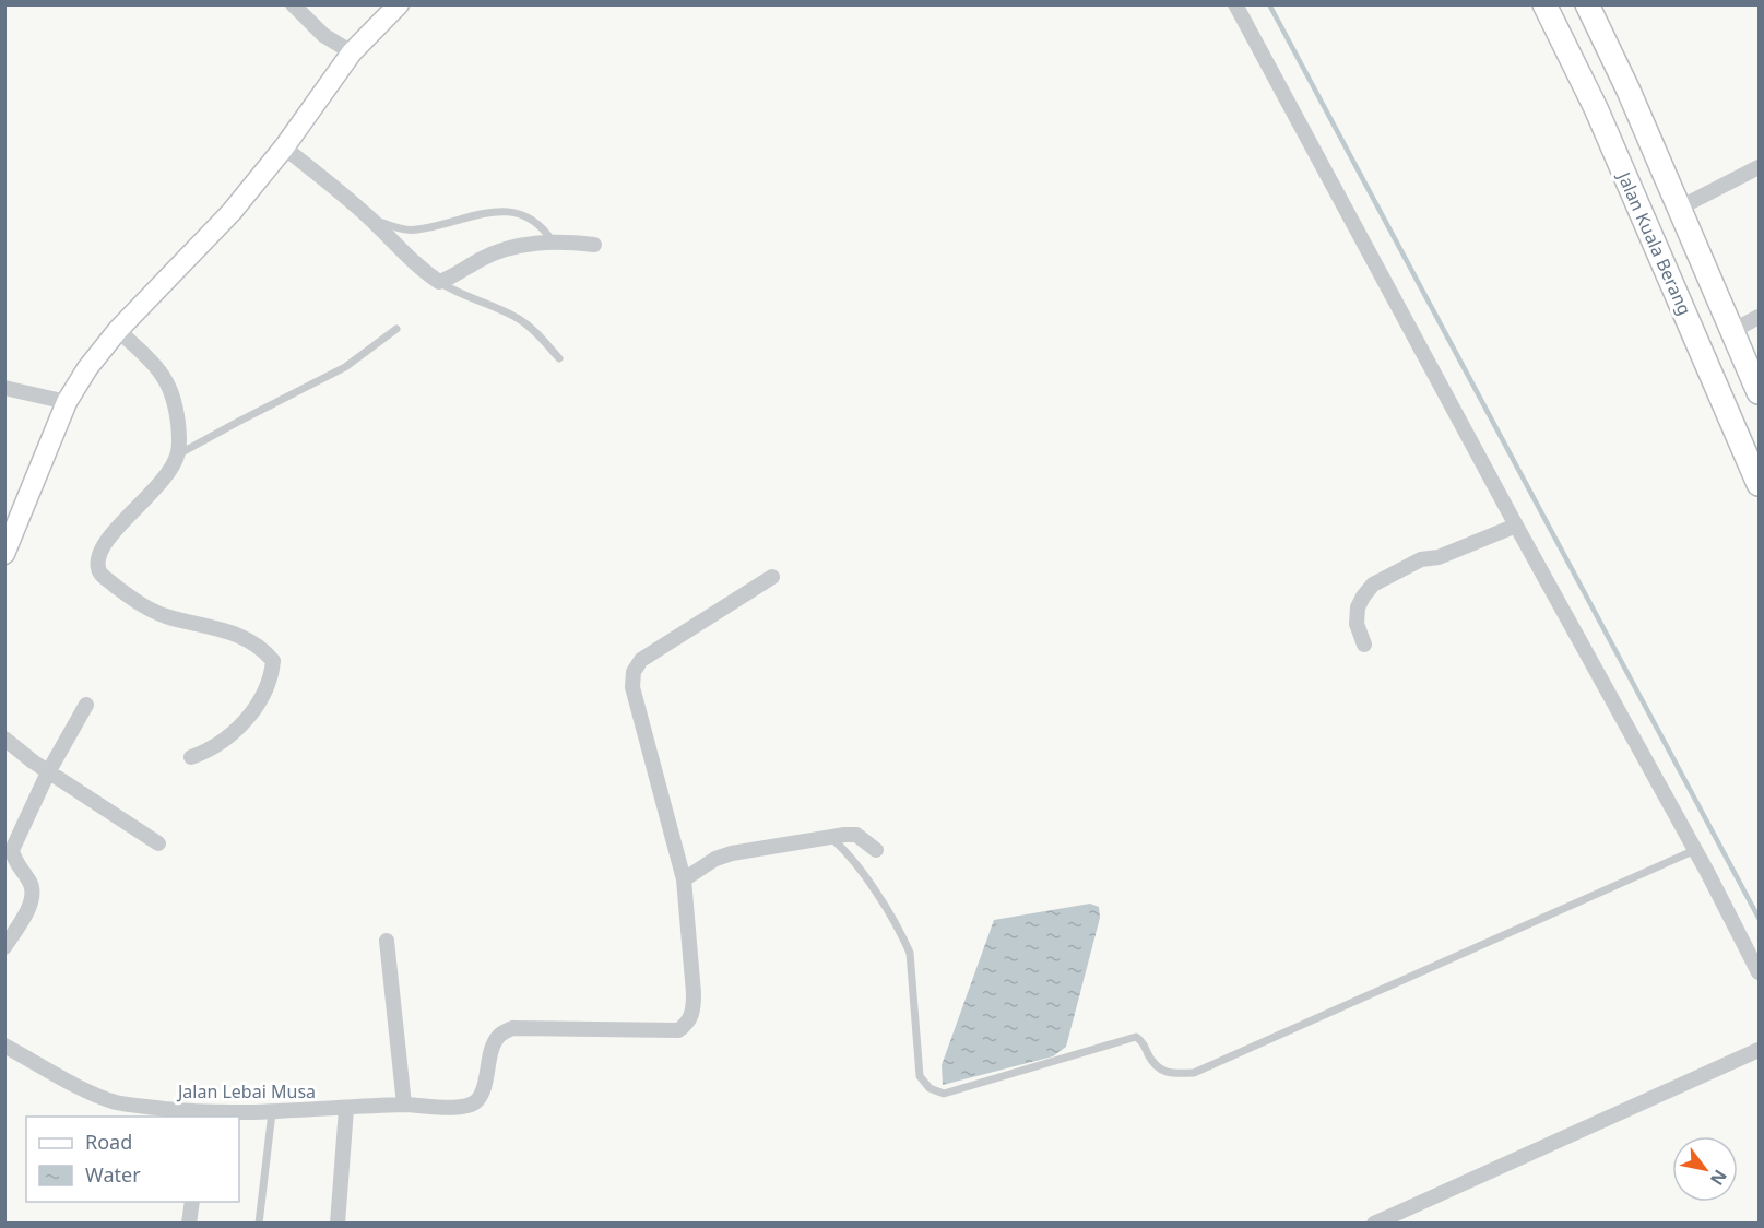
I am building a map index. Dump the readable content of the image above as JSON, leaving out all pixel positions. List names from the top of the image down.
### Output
{
  "streets": {
    "highway": ["Jalan Kuala Berang"],
    "street": ["Jalan Lebai Musa"]
  },
  "legend": ["Road", "Water"],
  "north": "bottom right"
}
